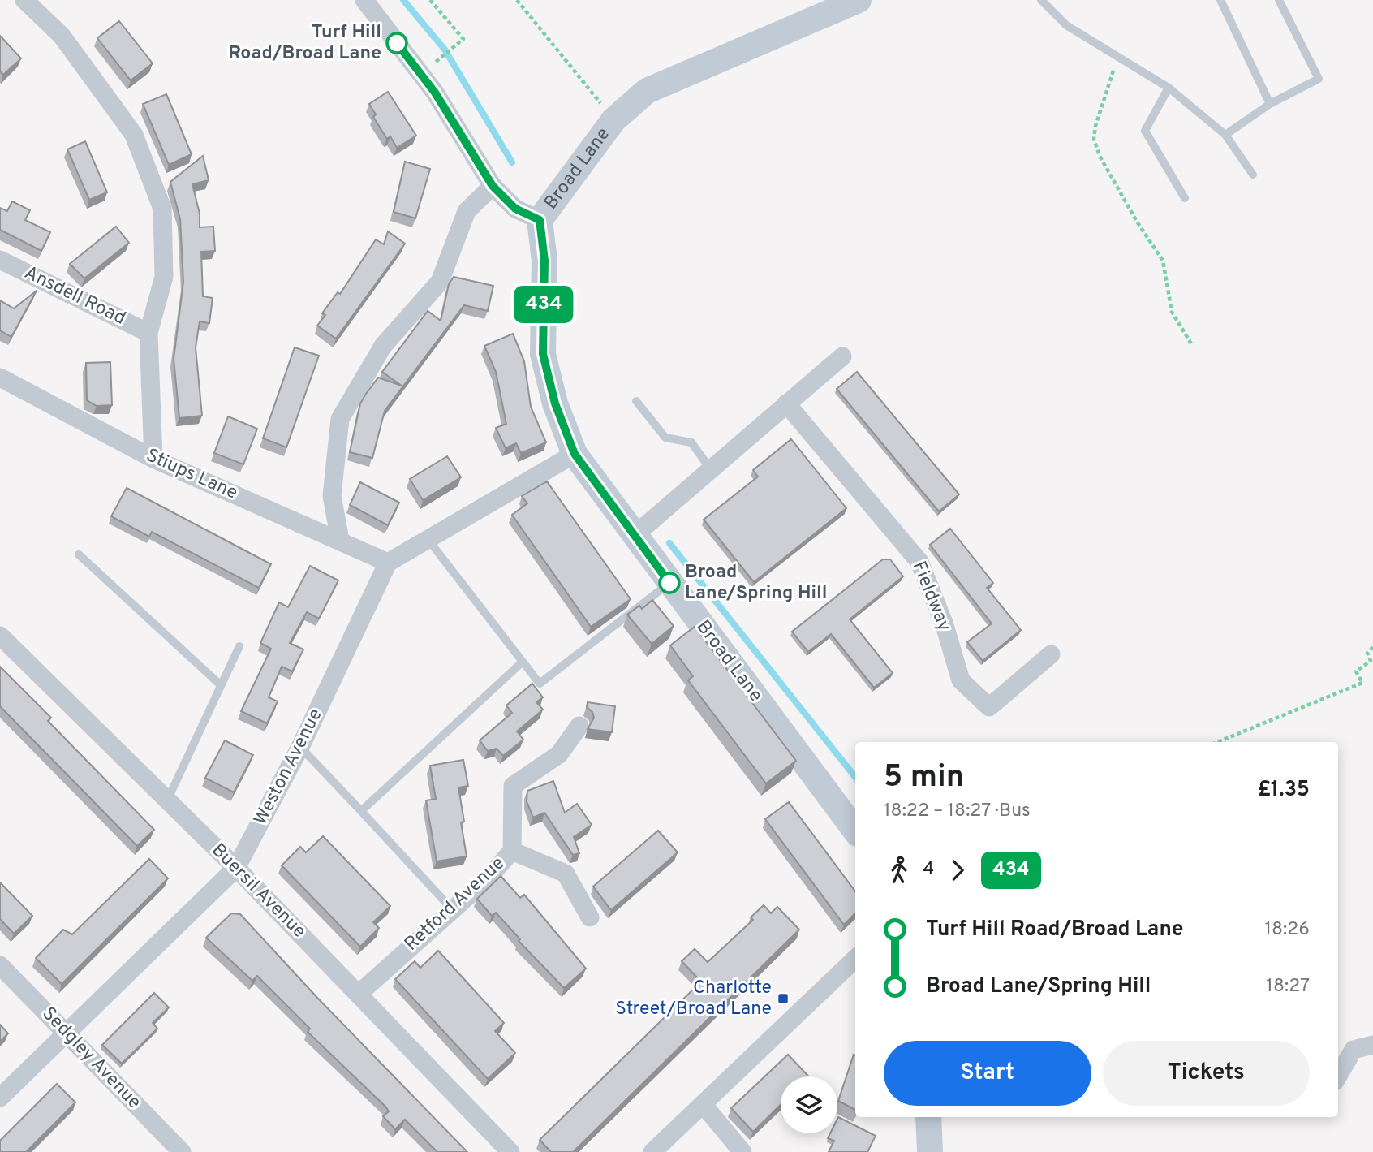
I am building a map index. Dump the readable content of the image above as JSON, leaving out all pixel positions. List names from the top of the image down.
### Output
{
  "streets": {
    "main road": ["Broad Lane"],
    "street": [
      "Ansdell Road",
      "Stiups Lane",
      "Fieldway",
      "Weston Avenue",
      "Buersil Avenue",
      "Retford Avenue",
      "Sedgley Avenue"
    ]
  },
  "crossings": [
    ["Stiups Lane", "Weston Avenue"],
    ["Weston Avenue", "Buersil Avenue"],
    ["Weston Avenue", "Sedgley Avenue"],
    ["Buersil Avenue", "Retford Avenue"]
  ],
  "places": {
    "other": ["Turf Hill Road/Broad Lane", "Broad Lane/Spring Hill"],
    "transit": ["Charlotte Street/Broad Lane"]
  },
  "lines": ["bus line 434"],
  "page": {
    "on_map": "434",
    "heading": ["5 min", "18:22 – 18:27 · Bus", "£1.35"],
    "legs": ["4", "434"],
    "list": [
      {
        "name": "Turf Hill Road/Broad Lane",
        "value": "18:26"
      },
      {
        "name": "Broad Lane/Spring Hill",
        "value": "18:27"
      }
    ],
    "buttons": ["Start", "Tickets"]
  }
}
